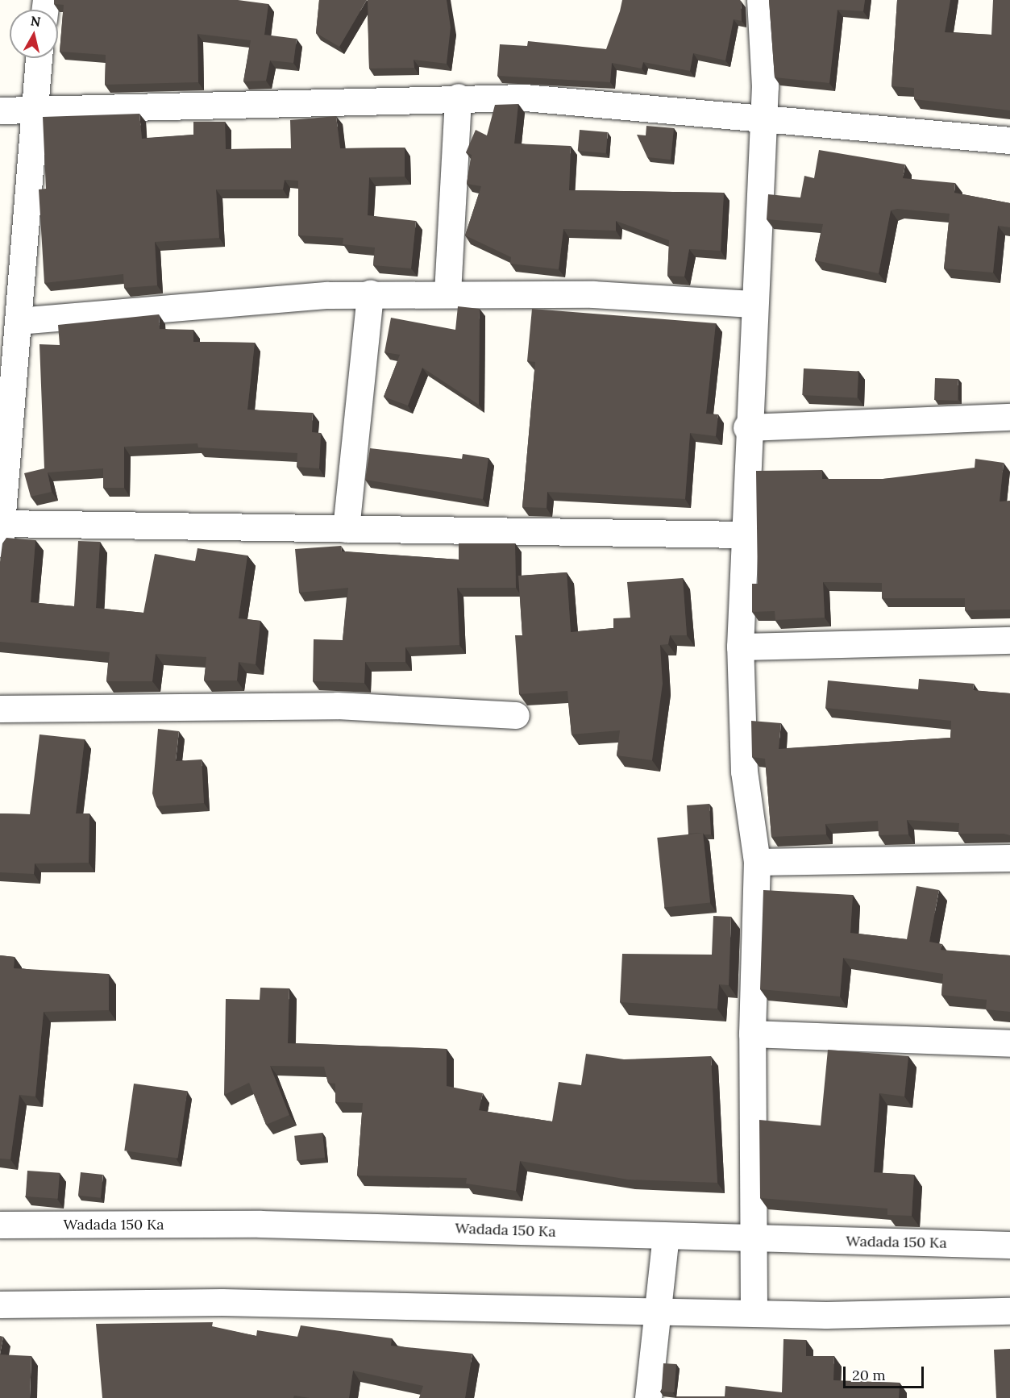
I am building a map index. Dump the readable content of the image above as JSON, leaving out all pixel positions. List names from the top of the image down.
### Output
{
  "streets": {
    "street": ["Wadada 150 Ka"]
  },
  "scale_bar": "20 m",
  "north": "top"
}
